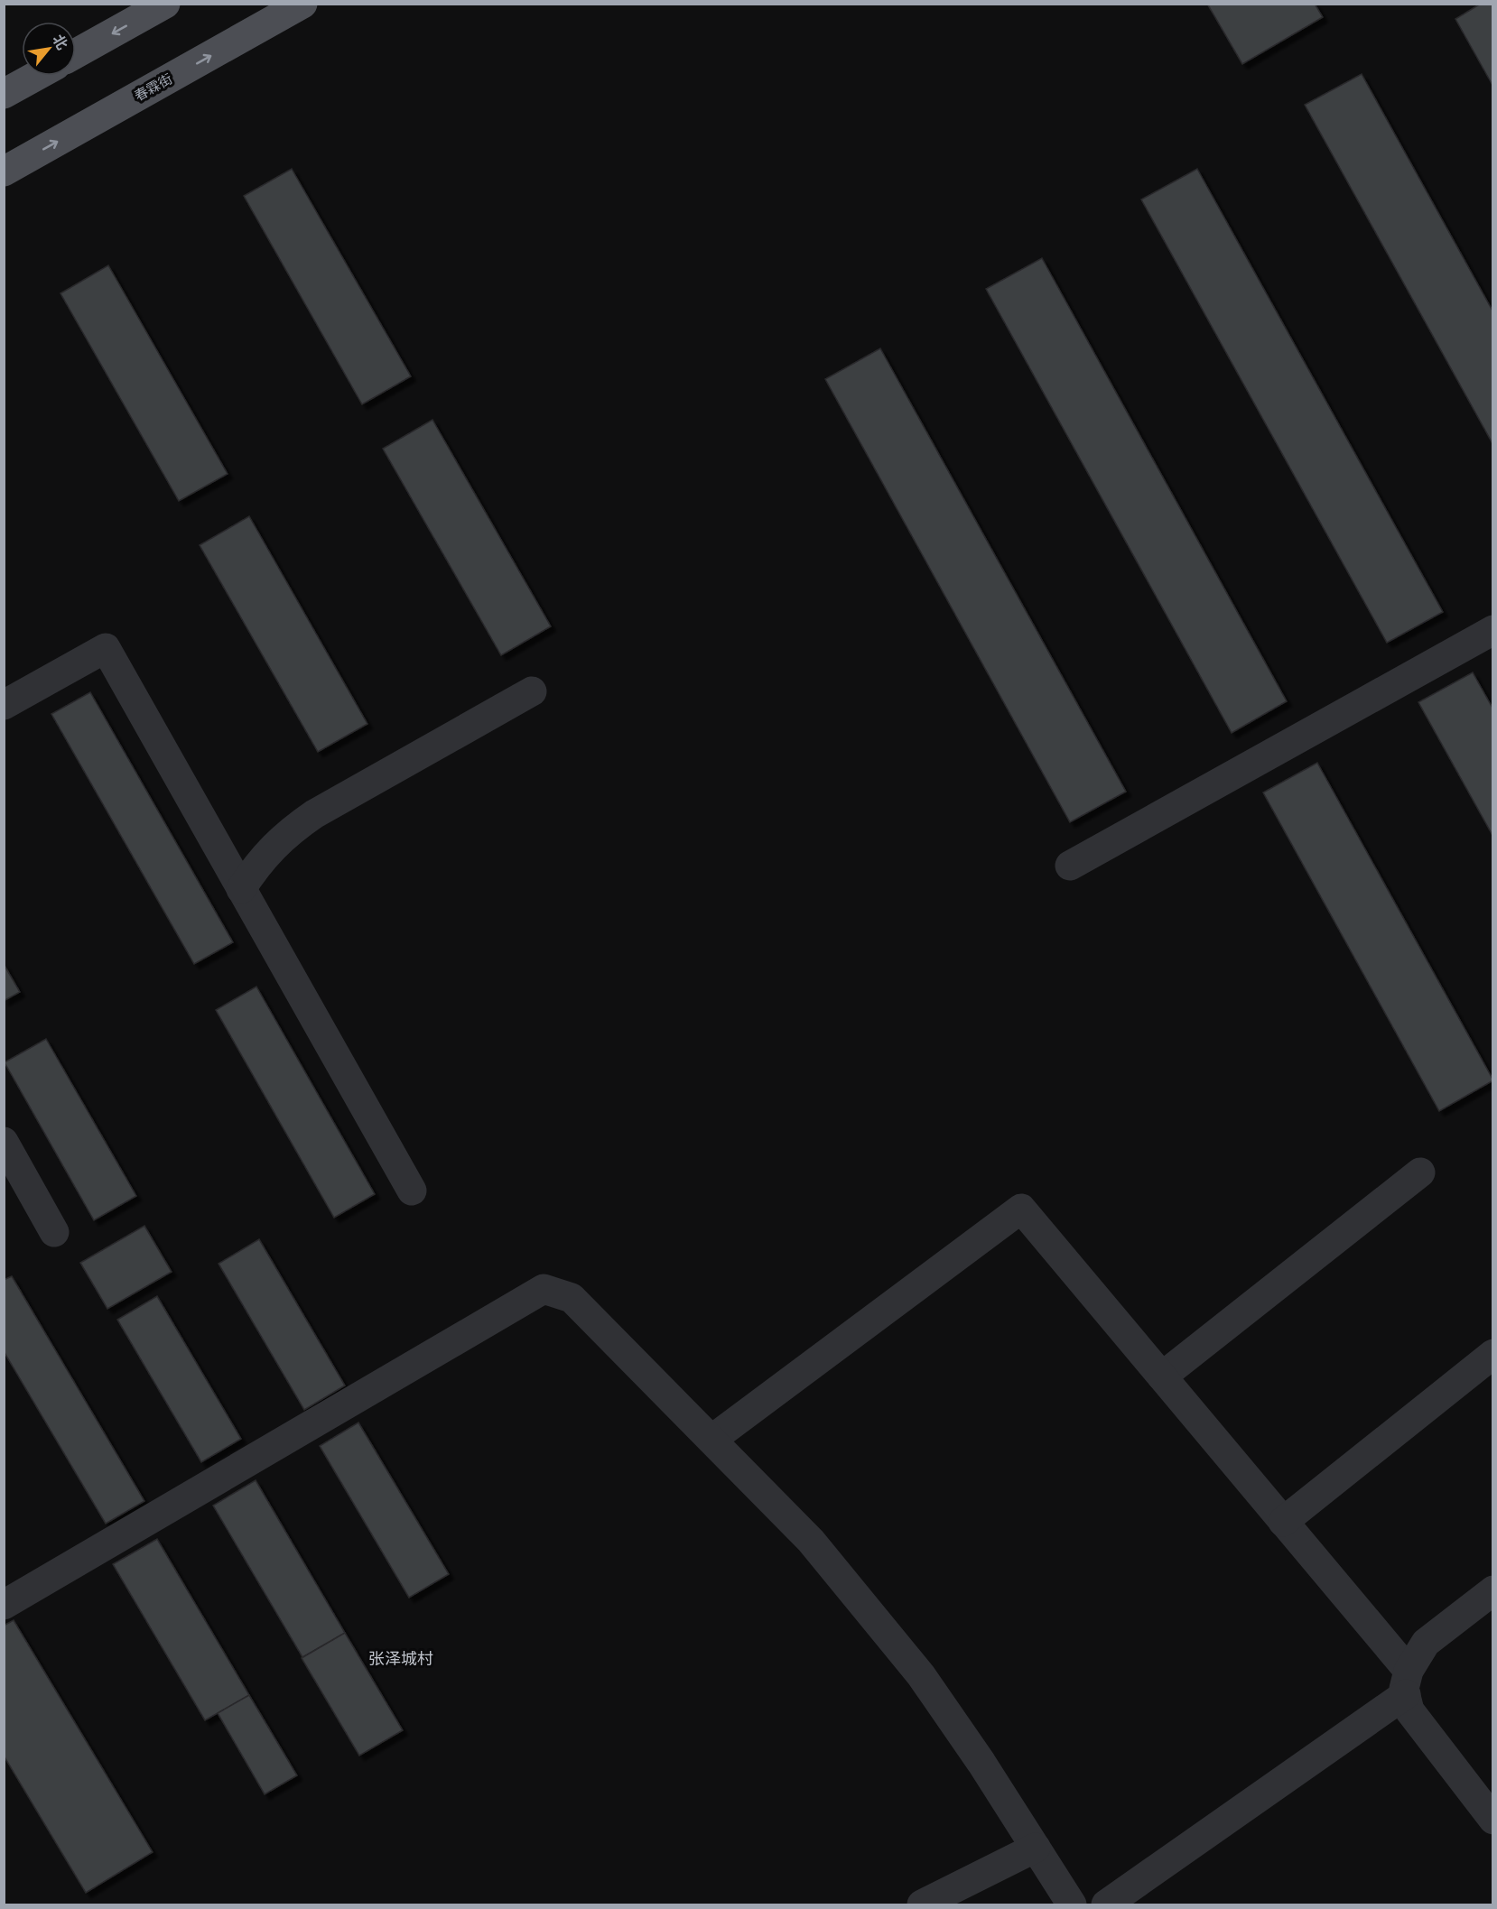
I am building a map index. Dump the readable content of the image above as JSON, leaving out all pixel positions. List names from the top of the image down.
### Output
{
  "streets": {
    "main road": ["春霖街"]
  },
  "districts": ["张泽城村"],
  "north": "top right"
}
